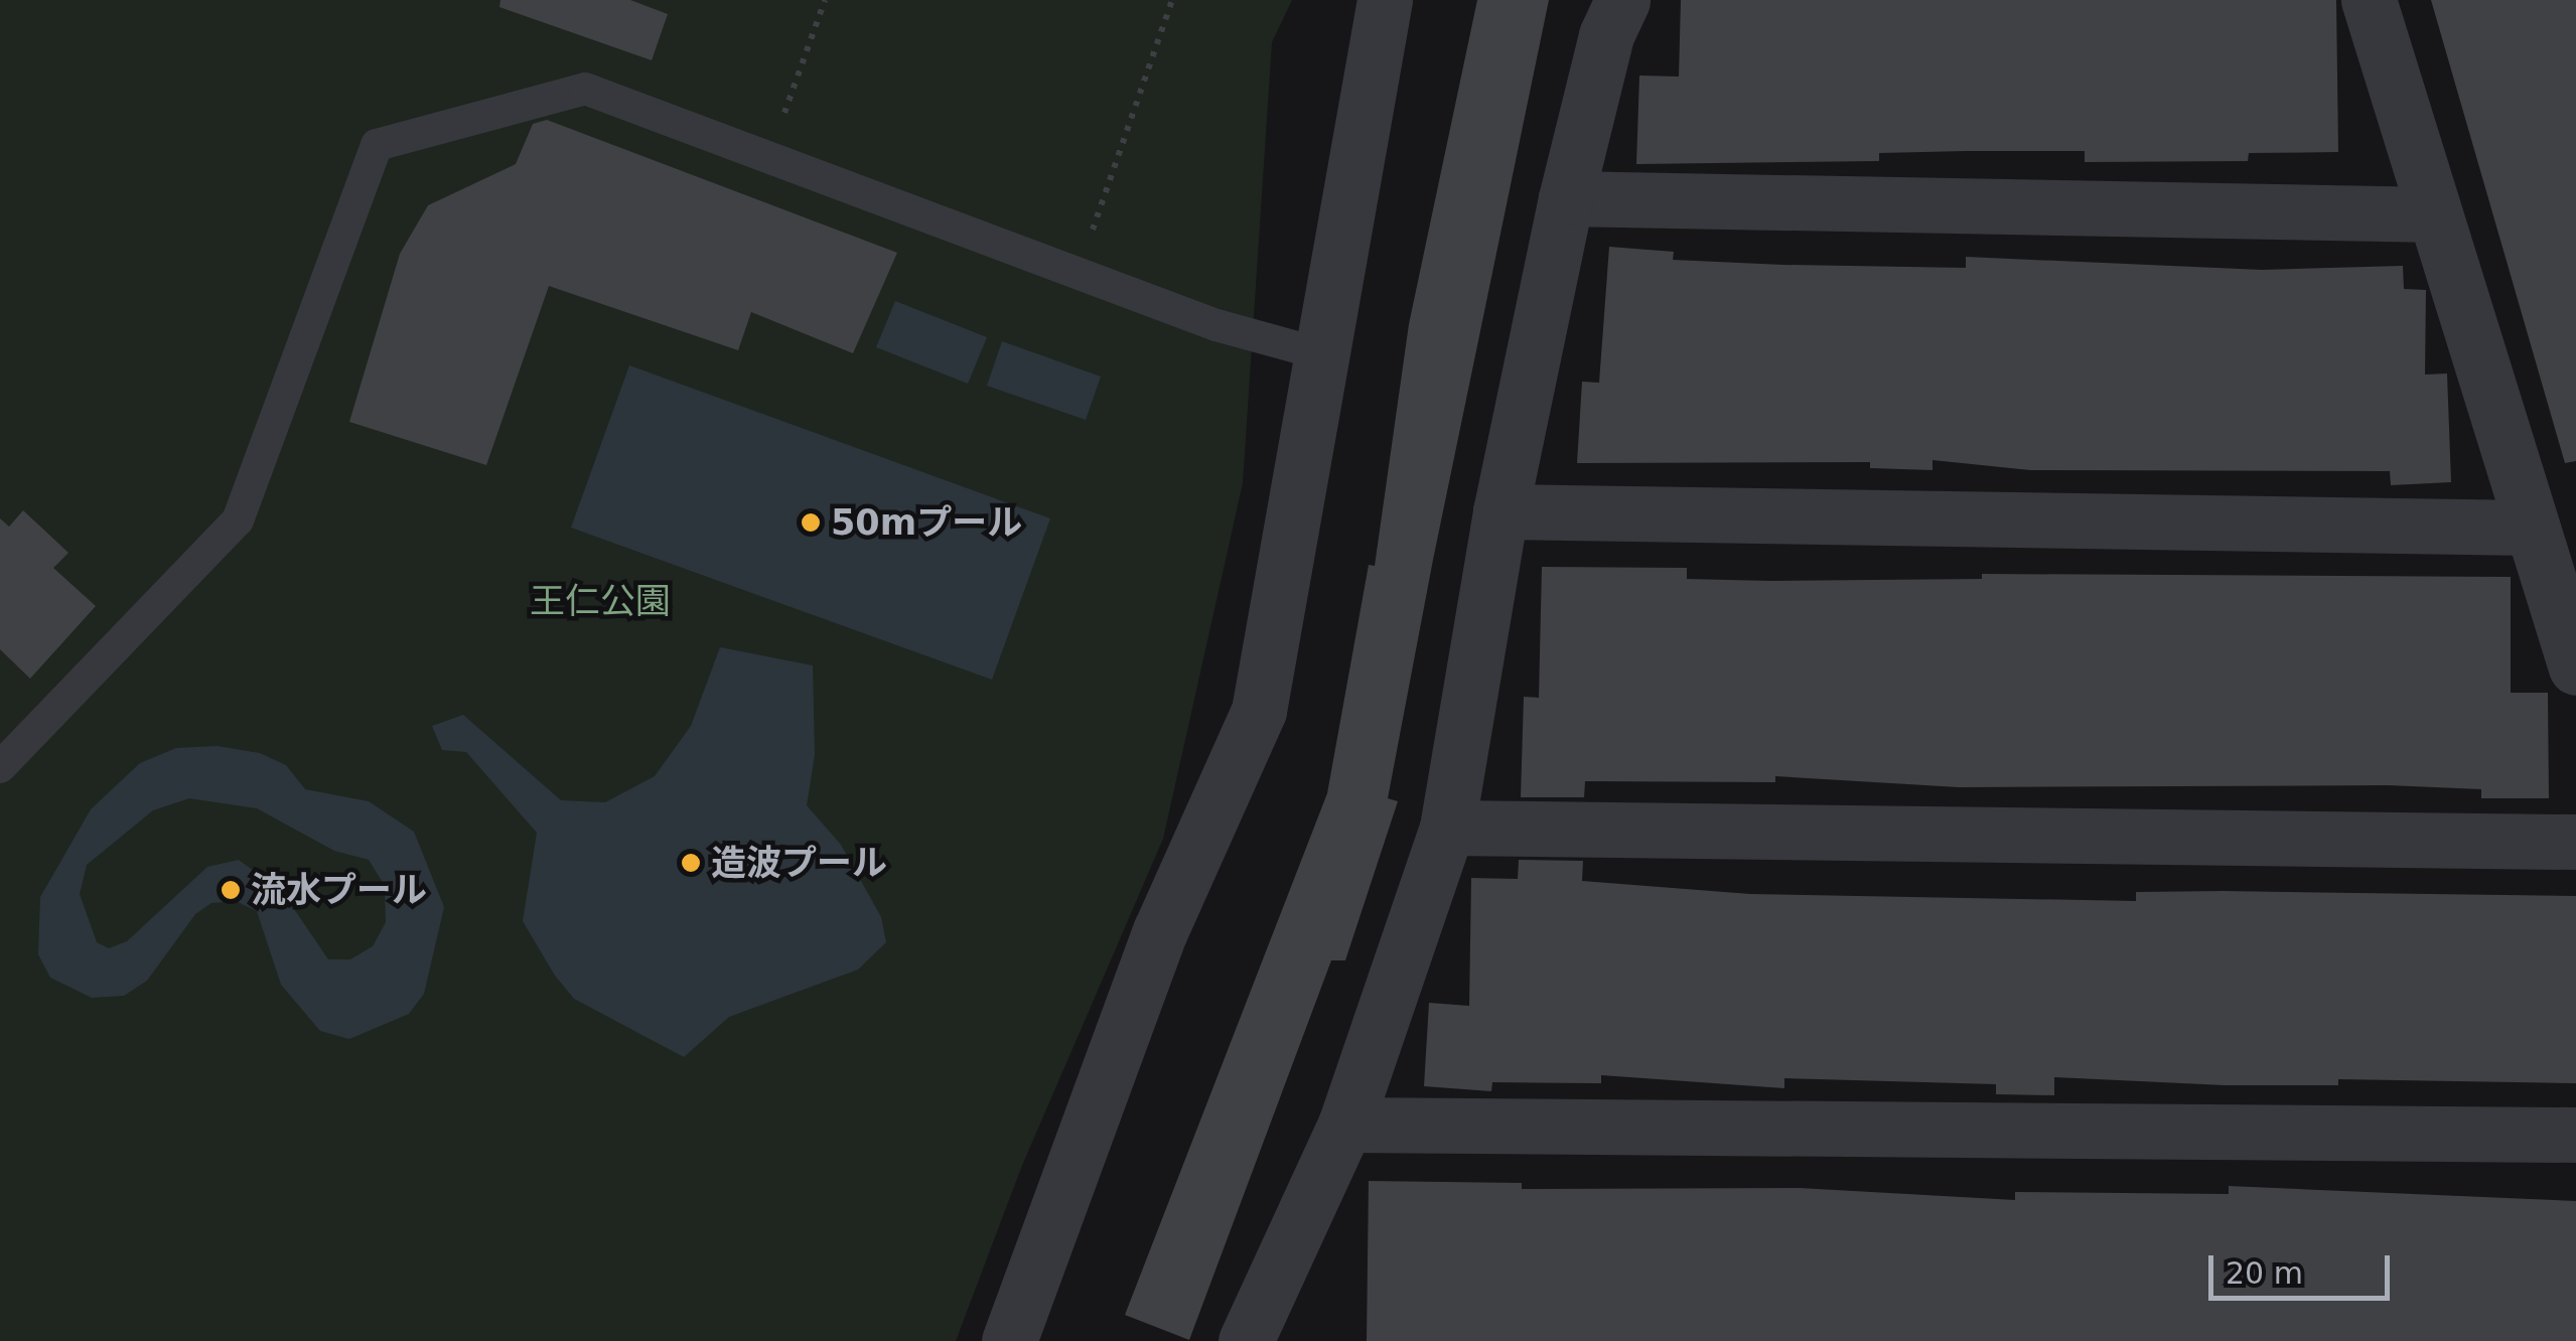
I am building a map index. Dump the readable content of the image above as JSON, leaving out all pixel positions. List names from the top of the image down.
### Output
{
  "parks": ["王仁公園"],
  "places": ["50mプール", "造波プール", "流水プール"],
  "scale_bar": "20 m"
}
